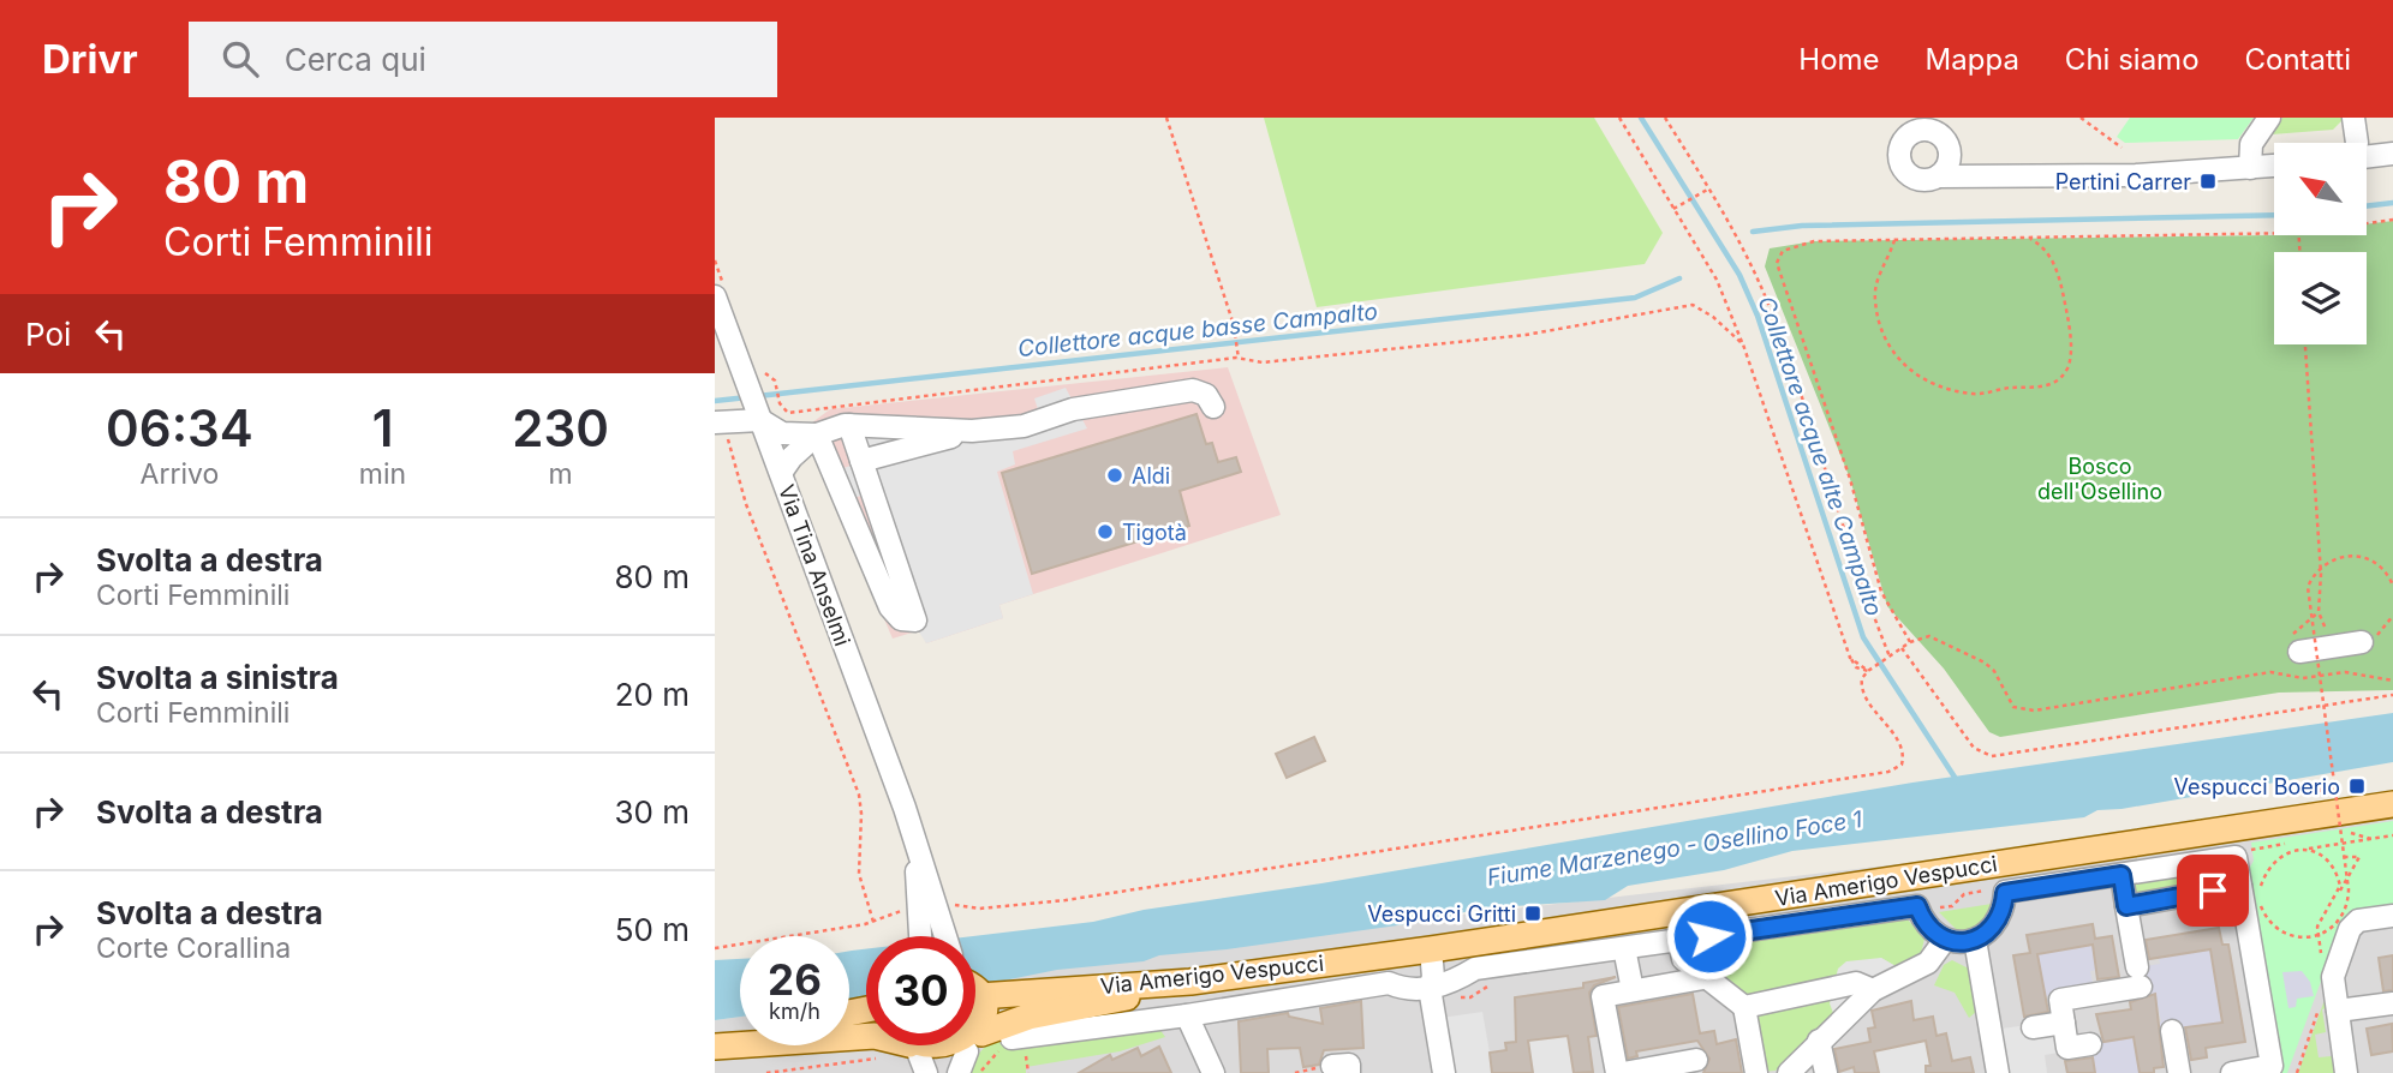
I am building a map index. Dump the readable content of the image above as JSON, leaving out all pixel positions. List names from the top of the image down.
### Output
{
  "streets": {
    "main road": ["Via Amerigo Vespucci"],
    "street": ["Via Tina Anselmi"]
  },
  "water": ["Collettore acque basse Campalto", "Collettore acque alte Campalto", "Fiume Marzenego - Osellino Foce 1"],
  "parks": ["Bosco dell'Osellino"],
  "places": {
    "transit": ["Pertini Carrer", "Vespucci Boerio", "Vespucci Gritti"],
    "other": ["Aldi", "Tigotà"]
  },
  "north": "top left",
  "page": {
    "header": "Drivr",
    "search": "Cerca qui",
    "nav": [
      "Home",
      "Mappa",
      "Chi siamo",
      "Contatti"
    ],
    "turn": ["80 m", "Corti Femminili"],
    "then": "Poi",
    "eta": [
      "06:34",
      "Arrivo",
      "1",
      "min",
      "230",
      "m"
    ],
    "list": [
      {
        "name": "Svolta a destra",
        "note": "Corti Femminili",
        "value": "80 m"
      },
      {
        "name": "Svolta a sinistra",
        "note": "Corti Femminili",
        "value": "20 m"
      },
      {
        "name": "Svolta a destra",
        "value": "30 m"
      },
      {
        "name": "Svolta a destra",
        "note": "Corte Corallina",
        "value": "50 m"
      }
    ],
    "speed": "26 km/h",
    "limit": "30"
  }
}
